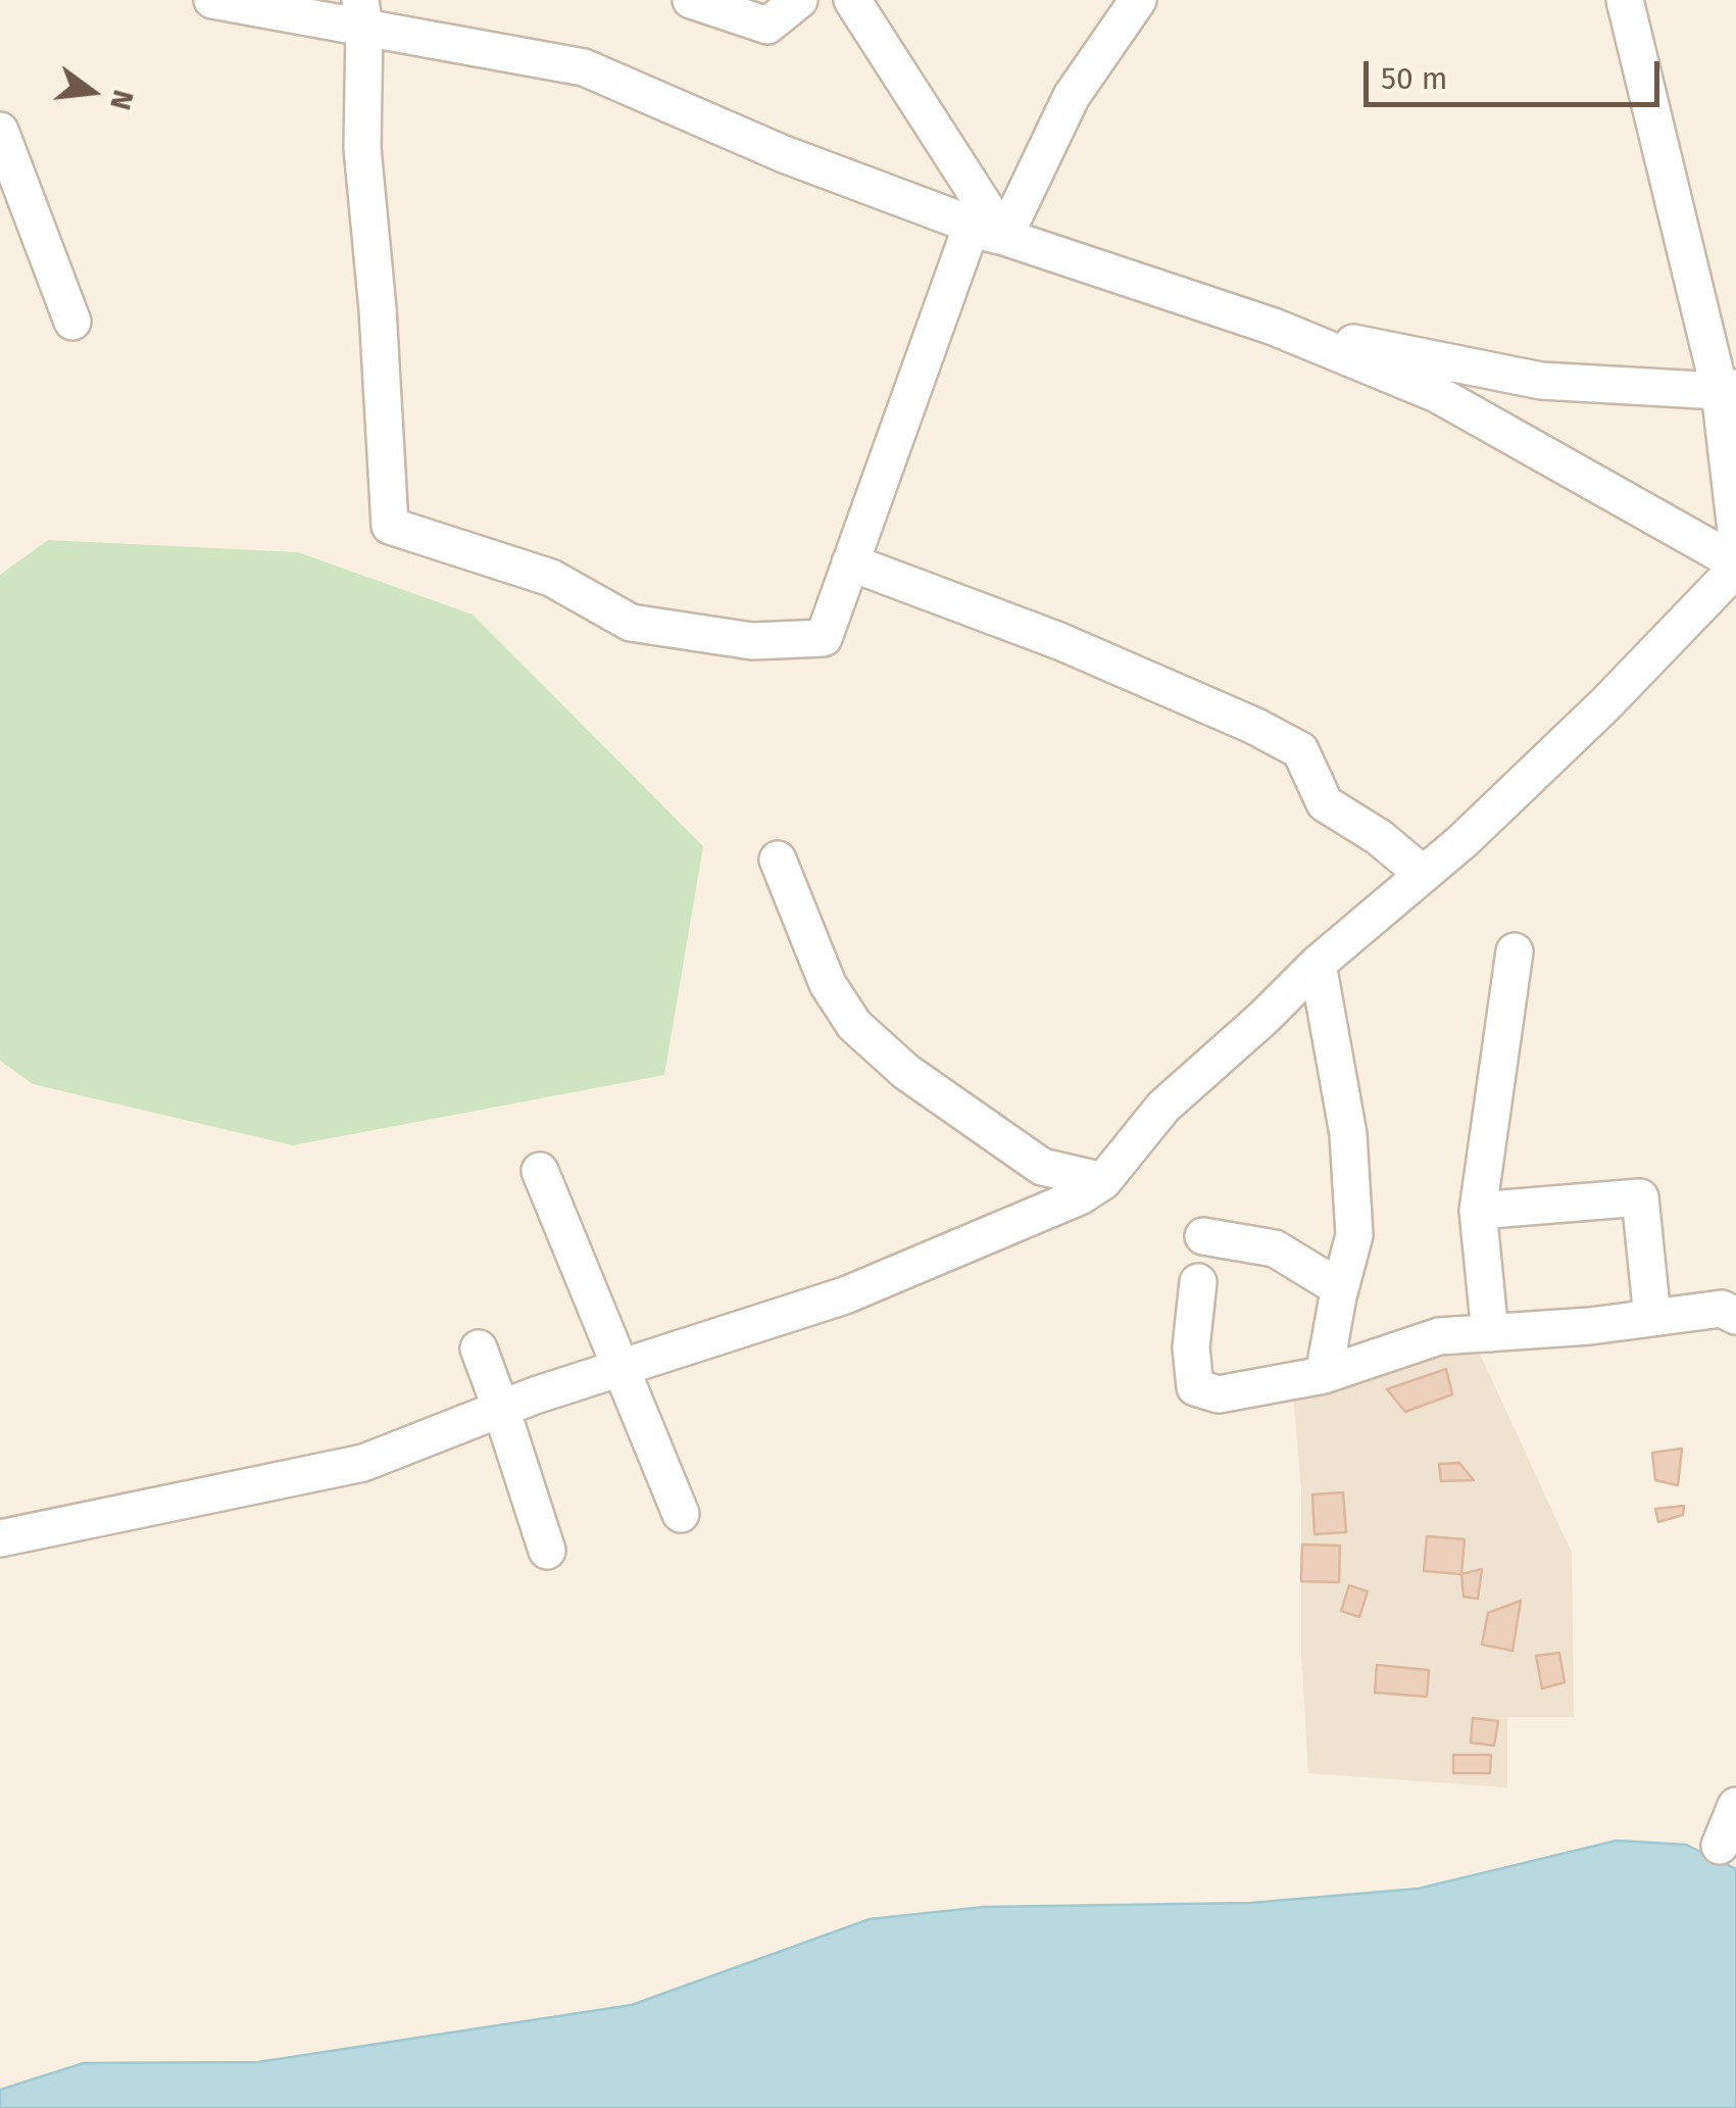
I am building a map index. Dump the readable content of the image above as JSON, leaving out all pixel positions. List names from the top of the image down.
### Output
{
  "scale_bar": "50 m",
  "north": "right"
}
